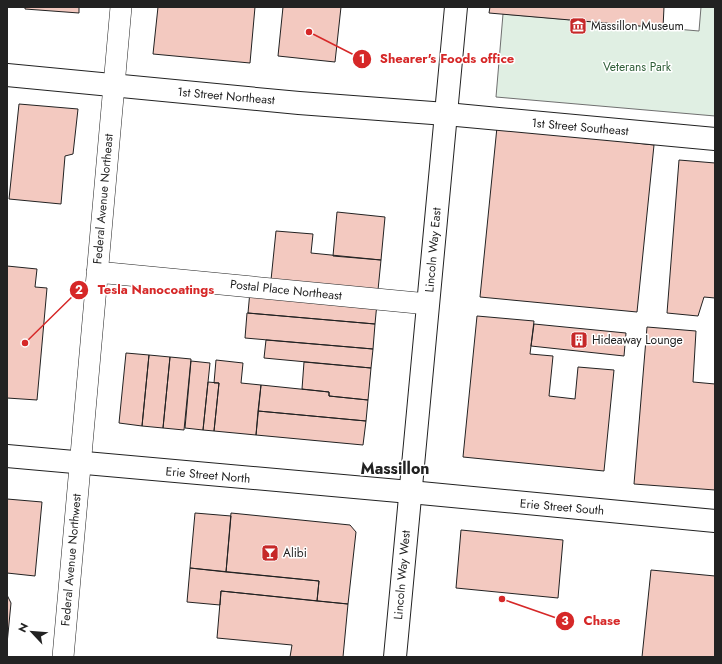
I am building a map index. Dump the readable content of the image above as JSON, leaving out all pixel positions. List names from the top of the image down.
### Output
{
  "streets": {
    "main road": [
      "1st Street Northeast",
      "1st Street Southeast",
      "Lincoln Way East",
      "Erie Street North",
      "Erie Street South",
      "Lincoln Way West"
    ],
    "street": ["Federal Avenue Northeast", "Postal Place Northeast", "Federal Avenue Northwest"]
  },
  "crossings": [
    ["1st Street Northeast", "1st Street Southeast"],
    ["1st Street Northeast", "Federal Avenue Northeast"],
    ["1st Street Northeast", "Lincoln Way East"],
    ["1st Street Southeast", "Lincoln Way East"],
    ["Federal Avenue Northeast", "Postal Place Northeast"],
    ["Federal Avenue Northeast", "Erie Street North"],
    ["Federal Avenue Northeast", "Federal Avenue Northwest"],
    ["Lincoln Way East", "Postal Place Northeast"],
    ["Lincoln Way East", "Erie Street North"],
    ["Lincoln Way East", "Erie Street South"],
    ["Lincoln Way East", "Lincoln Way West"],
    ["Erie Street North", "Erie Street South"],
    ["Erie Street North", "Federal Avenue Northwest"],
    ["Erie Street North", "Lincoln Way West"],
    ["Erie Street South", "Lincoln Way West"]
  ],
  "districts": ["Massillon"],
  "parks": ["Veterans Park"],
  "places": {
    "museum": ["Massillon Museum"],
    "other": ["Shearer's Foods office", "Tesla Nanocoatings", "Chase"],
    "building": ["Hideaway Lounge"],
    "bar": ["Alibi"]
  },
  "north": "top left"
}
